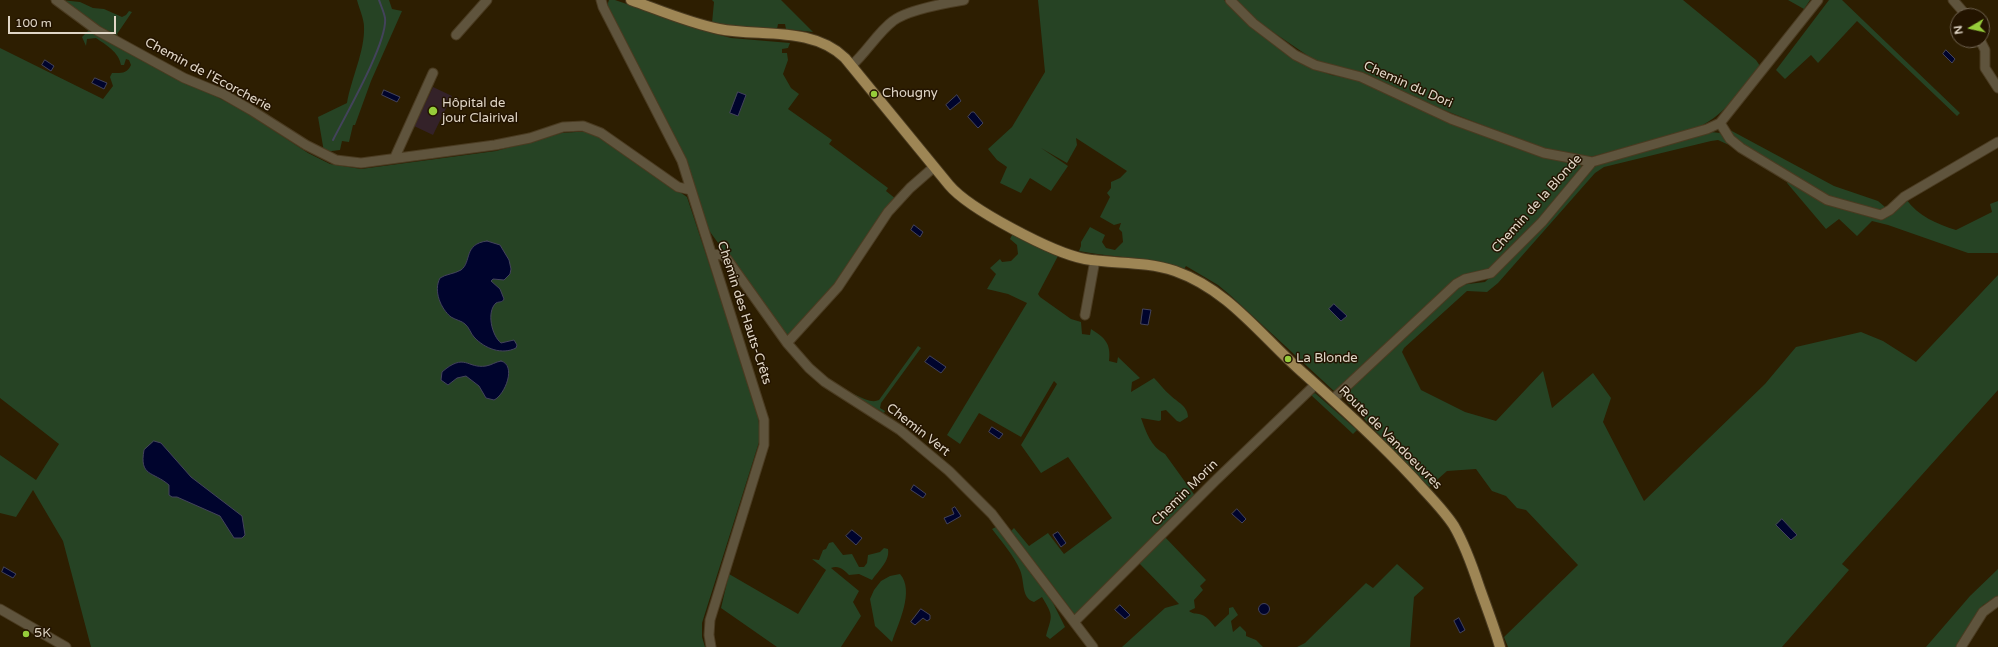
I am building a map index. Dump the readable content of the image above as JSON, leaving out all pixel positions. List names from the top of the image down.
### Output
{
  "streets": {
    "main road": ["Route de Vandoeuvres"],
    "street": [
      "Chemin de l'Ecorcherie",
      "Chemin du Dori",
      "Chemin de la Blonde",
      "Chemin des Hauts-Crêts",
      "Chemin Vert",
      "Chemin Morin"
    ]
  },
  "crossings": [
    ["Chemin de l'Ecorcherie", "Chemin des Hauts-Crêts"],
    ["Chemin du Dori", "Chemin de la Blonde"],
    ["Chemin de la Blonde", "Route de Vandoeuvres"],
    ["Chemin des Hauts-Crêts", "Chemin Vert"],
    ["Chemin Vert", "Chemin Morin"],
    ["Route de Vandoeuvres", "Chemin Morin"]
  ],
  "places": [
    "Chougny",
    "Hôpital de jour Clairival",
    "La Blonde",
    "5K"
  ],
  "scale_bar": "100 m",
  "north": "left"
}
